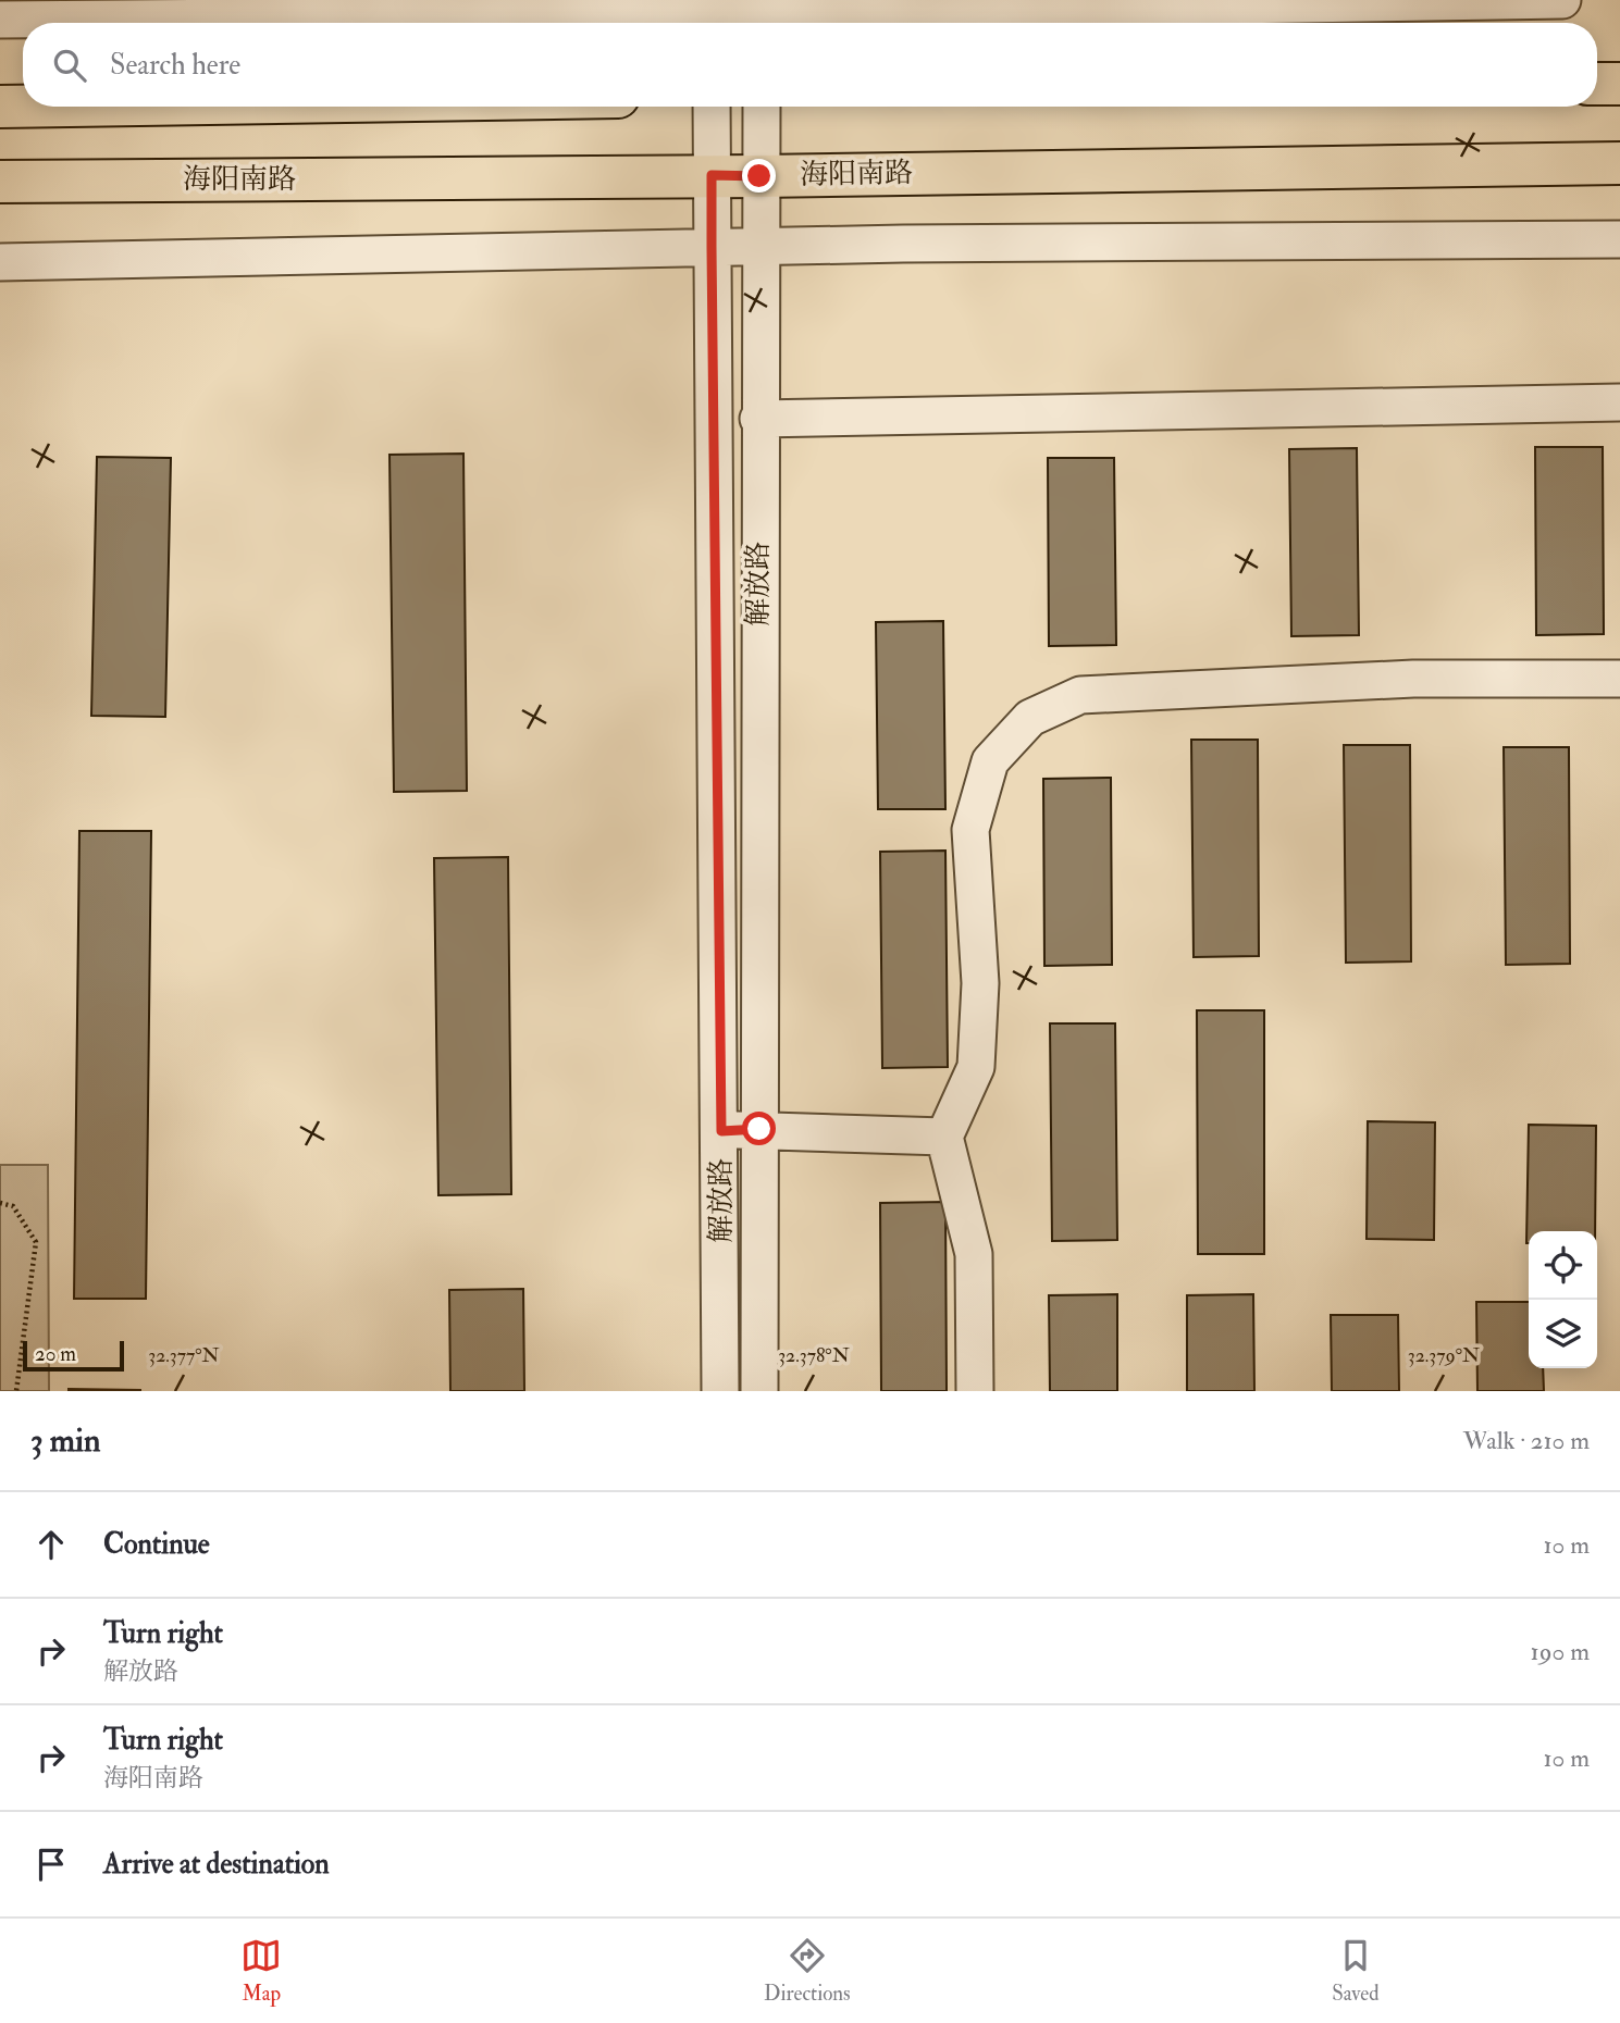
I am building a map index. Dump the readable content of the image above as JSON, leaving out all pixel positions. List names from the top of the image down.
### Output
{
  "streets": {
    "main road": ["海阳南路"],
    "street": ["解放路"]
  },
  "crossings": [
    ["海阳南路", "解放路"]
  ],
  "scale_bar": "20 m",
  "page": {
    "search": "Search here",
    "scale": "20 m",
    "heading": ["3 min", "Walk · 210 m"],
    "list": [
      ["Continue", "10 m"],
      ["Turn right", "解放路", "190 m"],
      ["Turn right", "海阳南路", "10 m"],
      "Arrive at destination"
    ],
    "nav": ["Map", "Directions", "Saved"]
  },
  "coordinates": ["32.377°N", "32.378°N", "32.379°N"]
}
